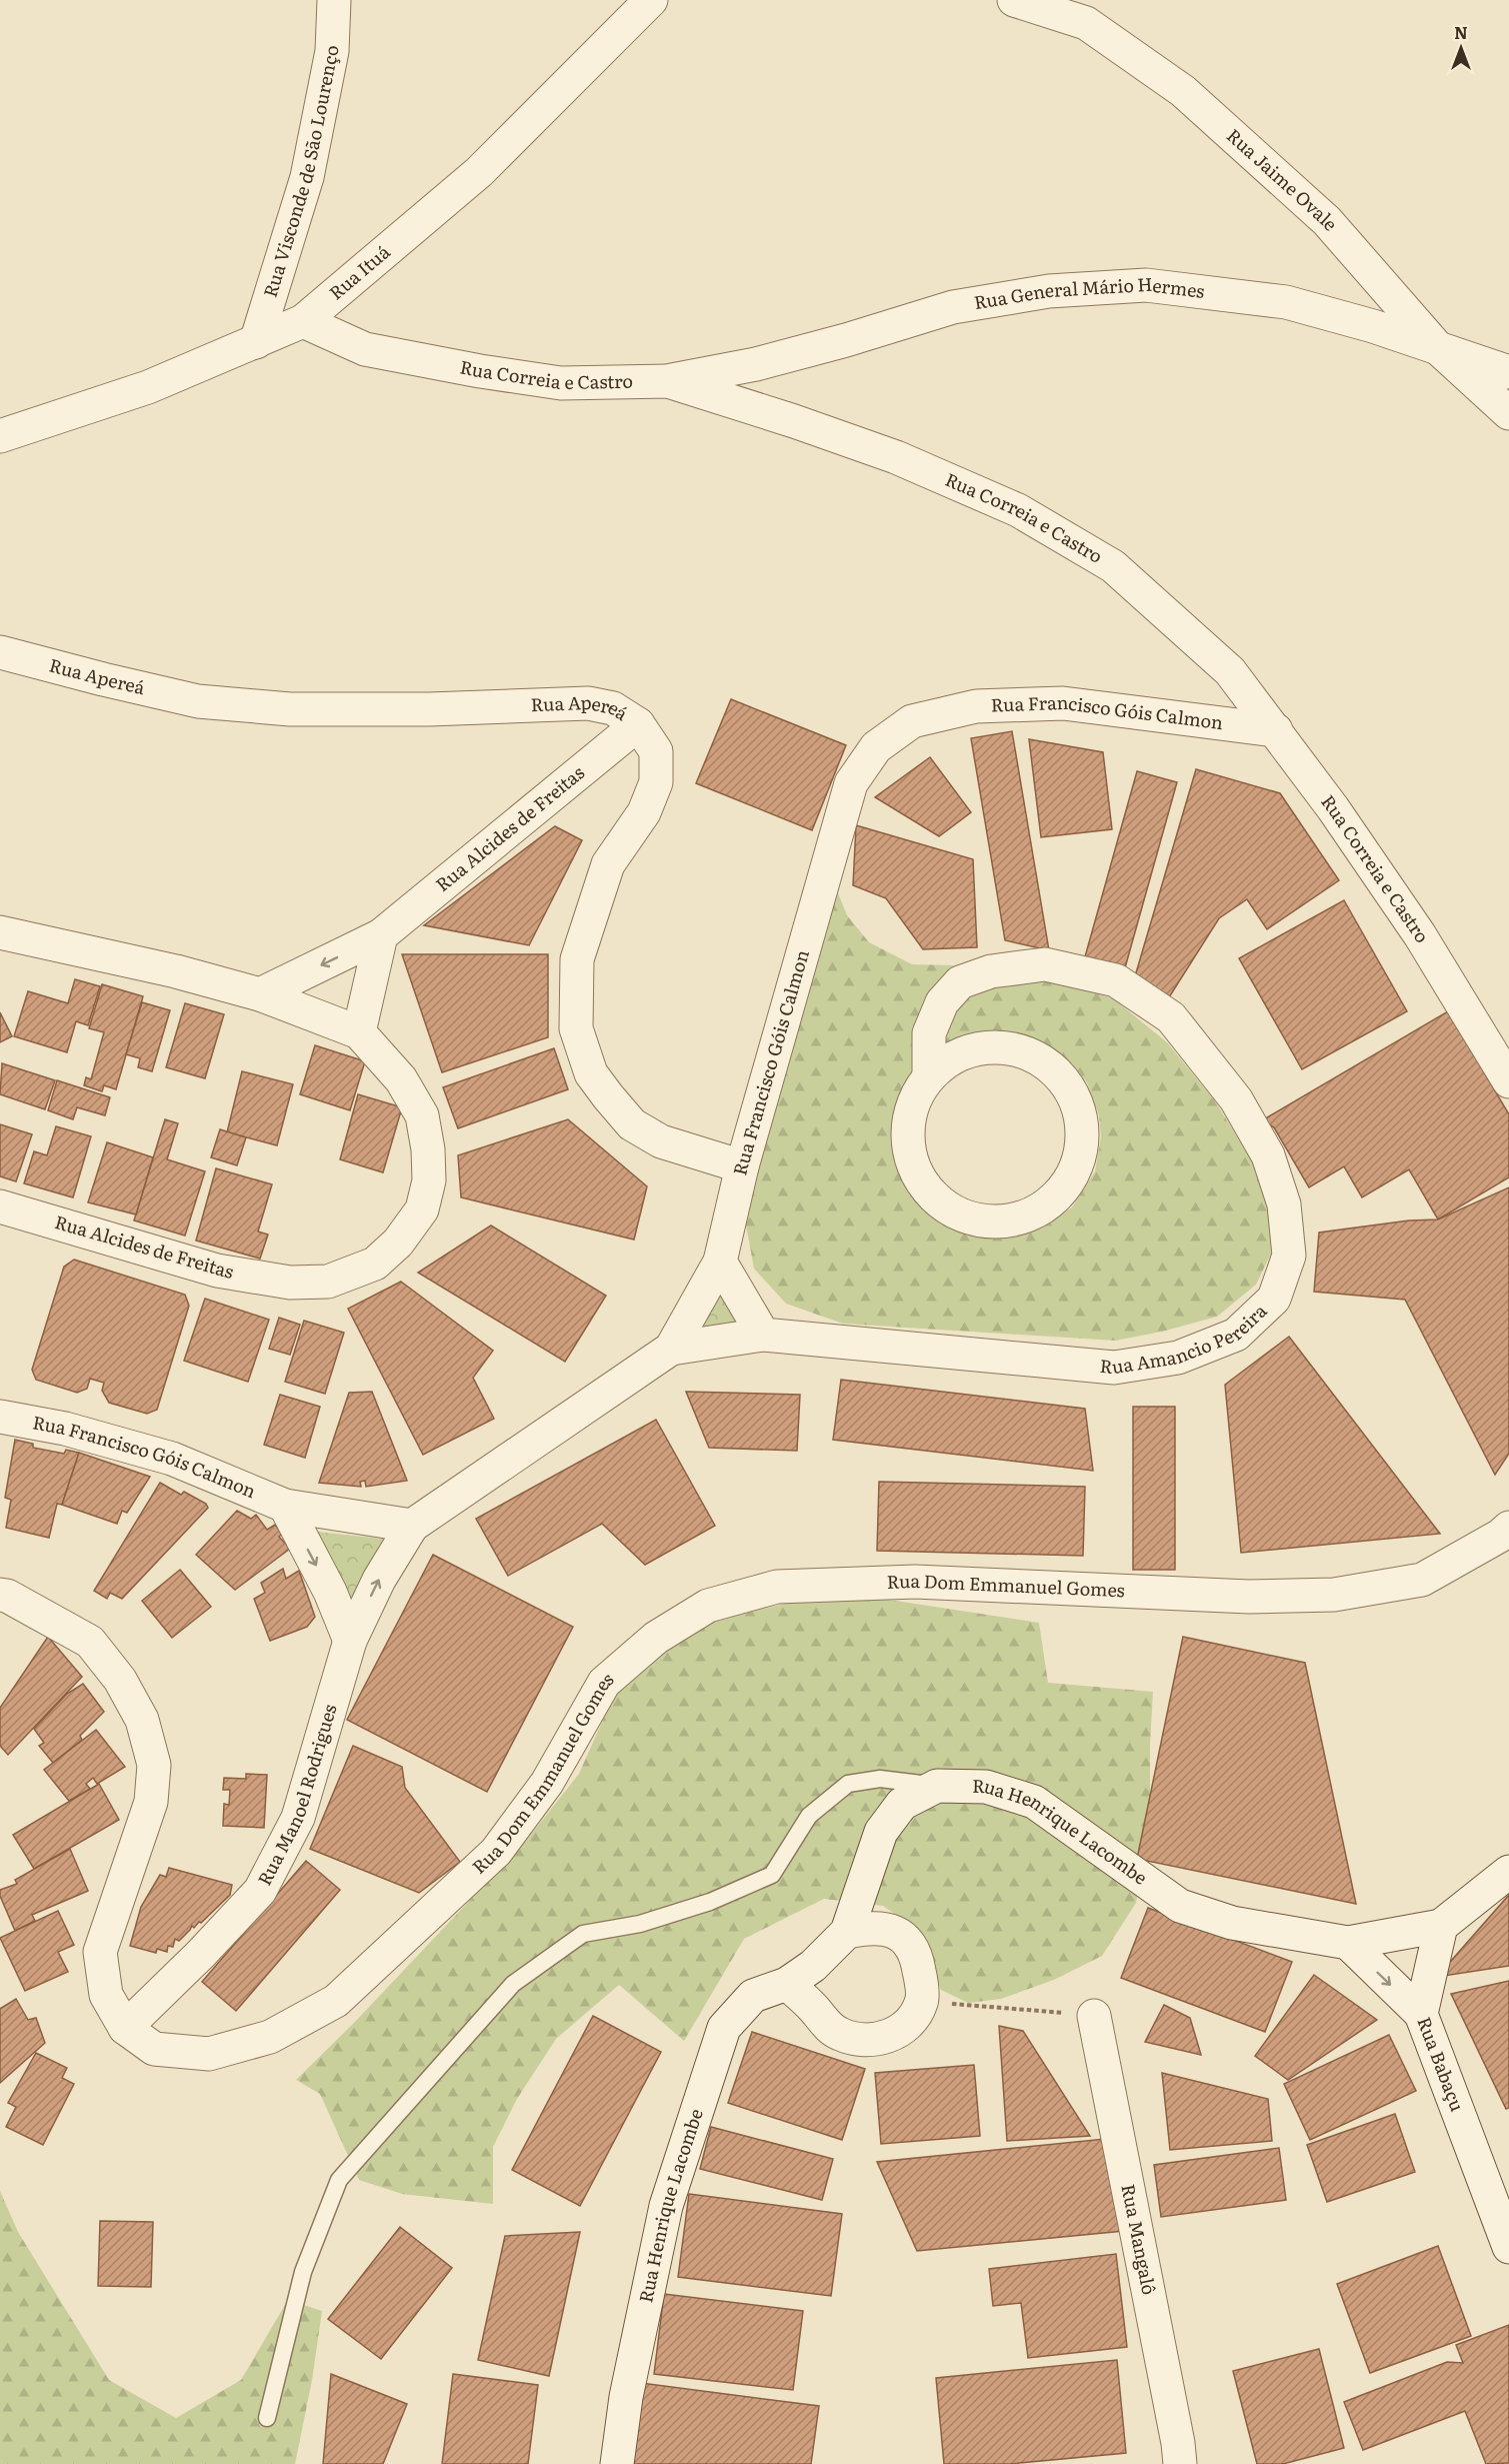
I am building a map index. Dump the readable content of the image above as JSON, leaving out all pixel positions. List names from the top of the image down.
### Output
{
  "streets": {
    "street": [
      "Rua Visconde de São Lourenço",
      "Rua Jaime Ovale",
      "Rua Ituá",
      "Rua General Mário Hermes",
      "Rua Correia e Castro",
      "Rua Apereá",
      "Rua Francisco Góis Calmon",
      "Rua Alcides de Freitas",
      "Rua Amancio Pereira",
      "Rua Dom Emmanuel Gomes",
      "Rua Manoel Rodrigues",
      "Rua Henrique Lacombe",
      "Rua Babaçu",
      "Rua Mangalô"
    ]
  },
  "crossings": [
    ["Rua Visconde de São Lourenço", "Rua Ituá"],
    ["Rua Jaime Ovale", "Rua General Mário Hermes"],
    ["Rua Ituá", "Rua Correia e Castro"],
    ["Rua General Mário Hermes", "Rua Correia e Castro"],
    ["Rua Correia e Castro", "Rua Francisco Góis Calmon"],
    ["Rua Apereá", "Rua Francisco Góis Calmon"],
    ["Rua Apereá", "Rua Alcides de Freitas"],
    ["Rua Francisco Góis Calmon", "Rua Amancio Pereira"],
    ["Rua Francisco Góis Calmon", "Rua Manoel Rodrigues"],
    ["Rua Dom Emmanuel Gomes", "Rua Manoel Rodrigues"],
    ["Rua Henrique Lacombe", "Rua Babaçu"]
  ],
  "north": "top"
}
